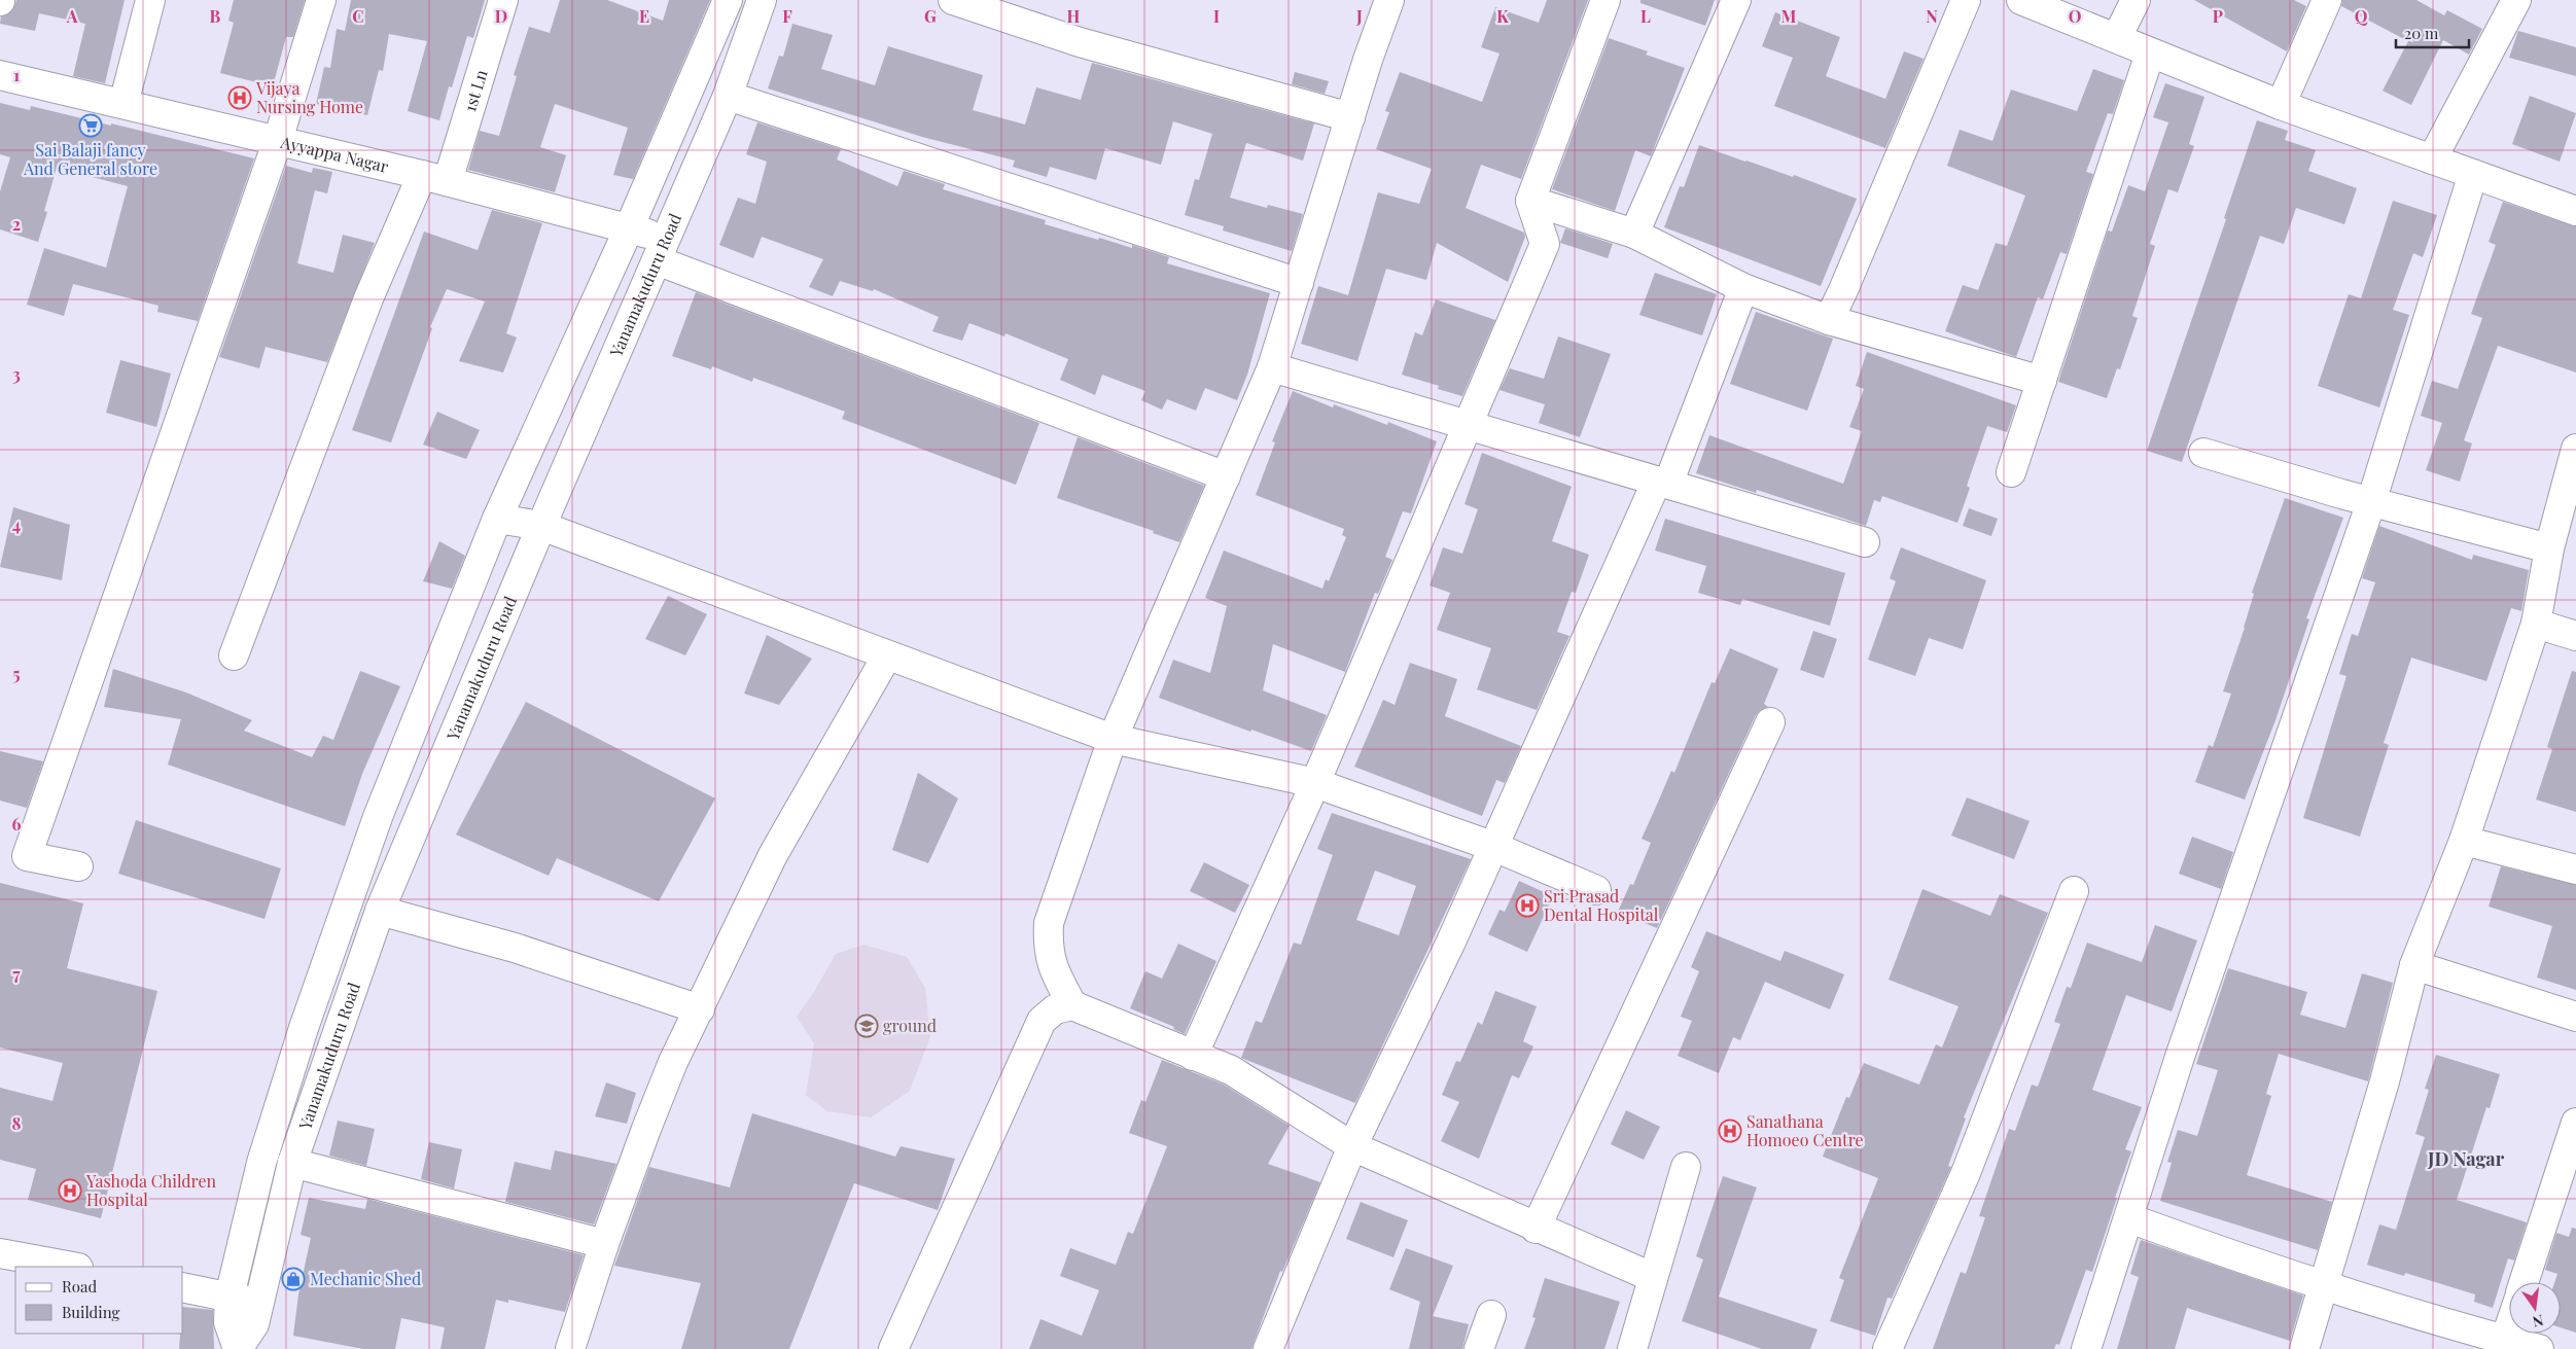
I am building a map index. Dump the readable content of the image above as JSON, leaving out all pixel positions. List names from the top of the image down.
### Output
{
  "streets": {
    "street": ["1st Ln", "Ayyappa Nagar", "Yanamakuduru Road"]
  },
  "crossings": [
    ["1st Ln", "Ayyappa Nagar"],
    ["Ayyappa Nagar", "Yanamakuduru Road"]
  ],
  "districts": ["JD Nagar"],
  "places": {
    "hospital": [
      "Vijaya Nursing Home",
      "Sri Prasad Dental Hospital",
      "Sanathana Homoeo Centre",
      "Yashoda Children Hospital"
    ],
    "supermarket": ["Sai Balaji fancy And General store"],
    "school or university": ["ground"],
    "shop": ["Mechanic Shed"]
  },
  "legend": ["Road", "Building"],
  "scale_bar": "20 m",
  "north": "bottom",
  "grid": {
    "columns": [
      "A",
      "B",
      "C",
      "D",
      "E",
      "F",
      "G",
      "H",
      "I",
      "J",
      "K",
      "L",
      "M",
      "N",
      "O",
      "P",
      "Q"
    ],
    "rows": [
      "1",
      "2",
      "3",
      "4",
      "5",
      "6",
      "7",
      "8"
    ]
  }
}
